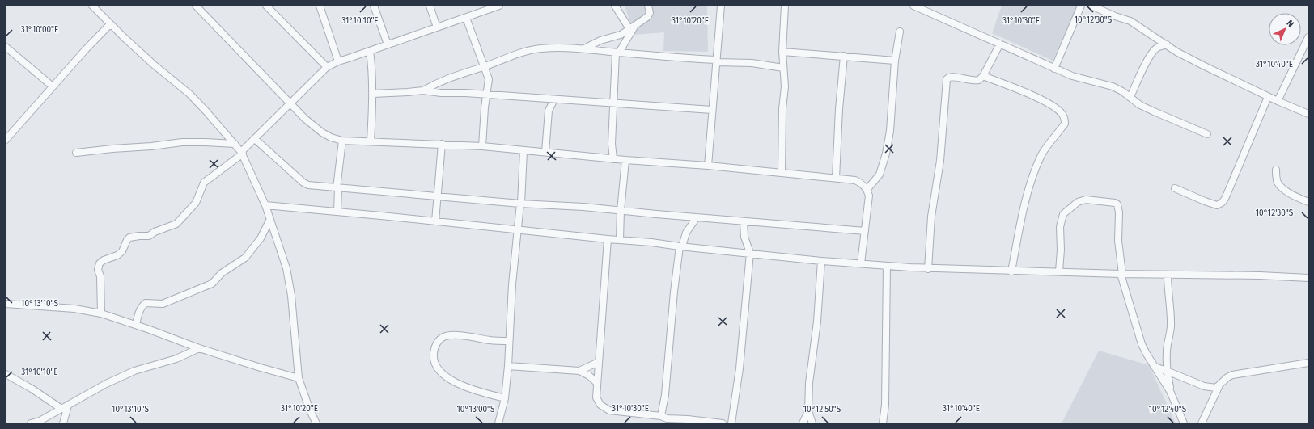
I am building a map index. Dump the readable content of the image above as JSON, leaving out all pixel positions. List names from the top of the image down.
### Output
{
  "north": "top right",
  "coordinates": [
    "10°12'30\"S",
    "31°10'10\"E",
    "31°10'20\"E",
    "31°10'30\"E",
    "31°10'00\"E",
    "31°10'40\"E",
    "10°13'10\"S",
    "10°13'00\"S",
    "10°12'50\"S",
    "10°12'40\"S"
  ]
}
